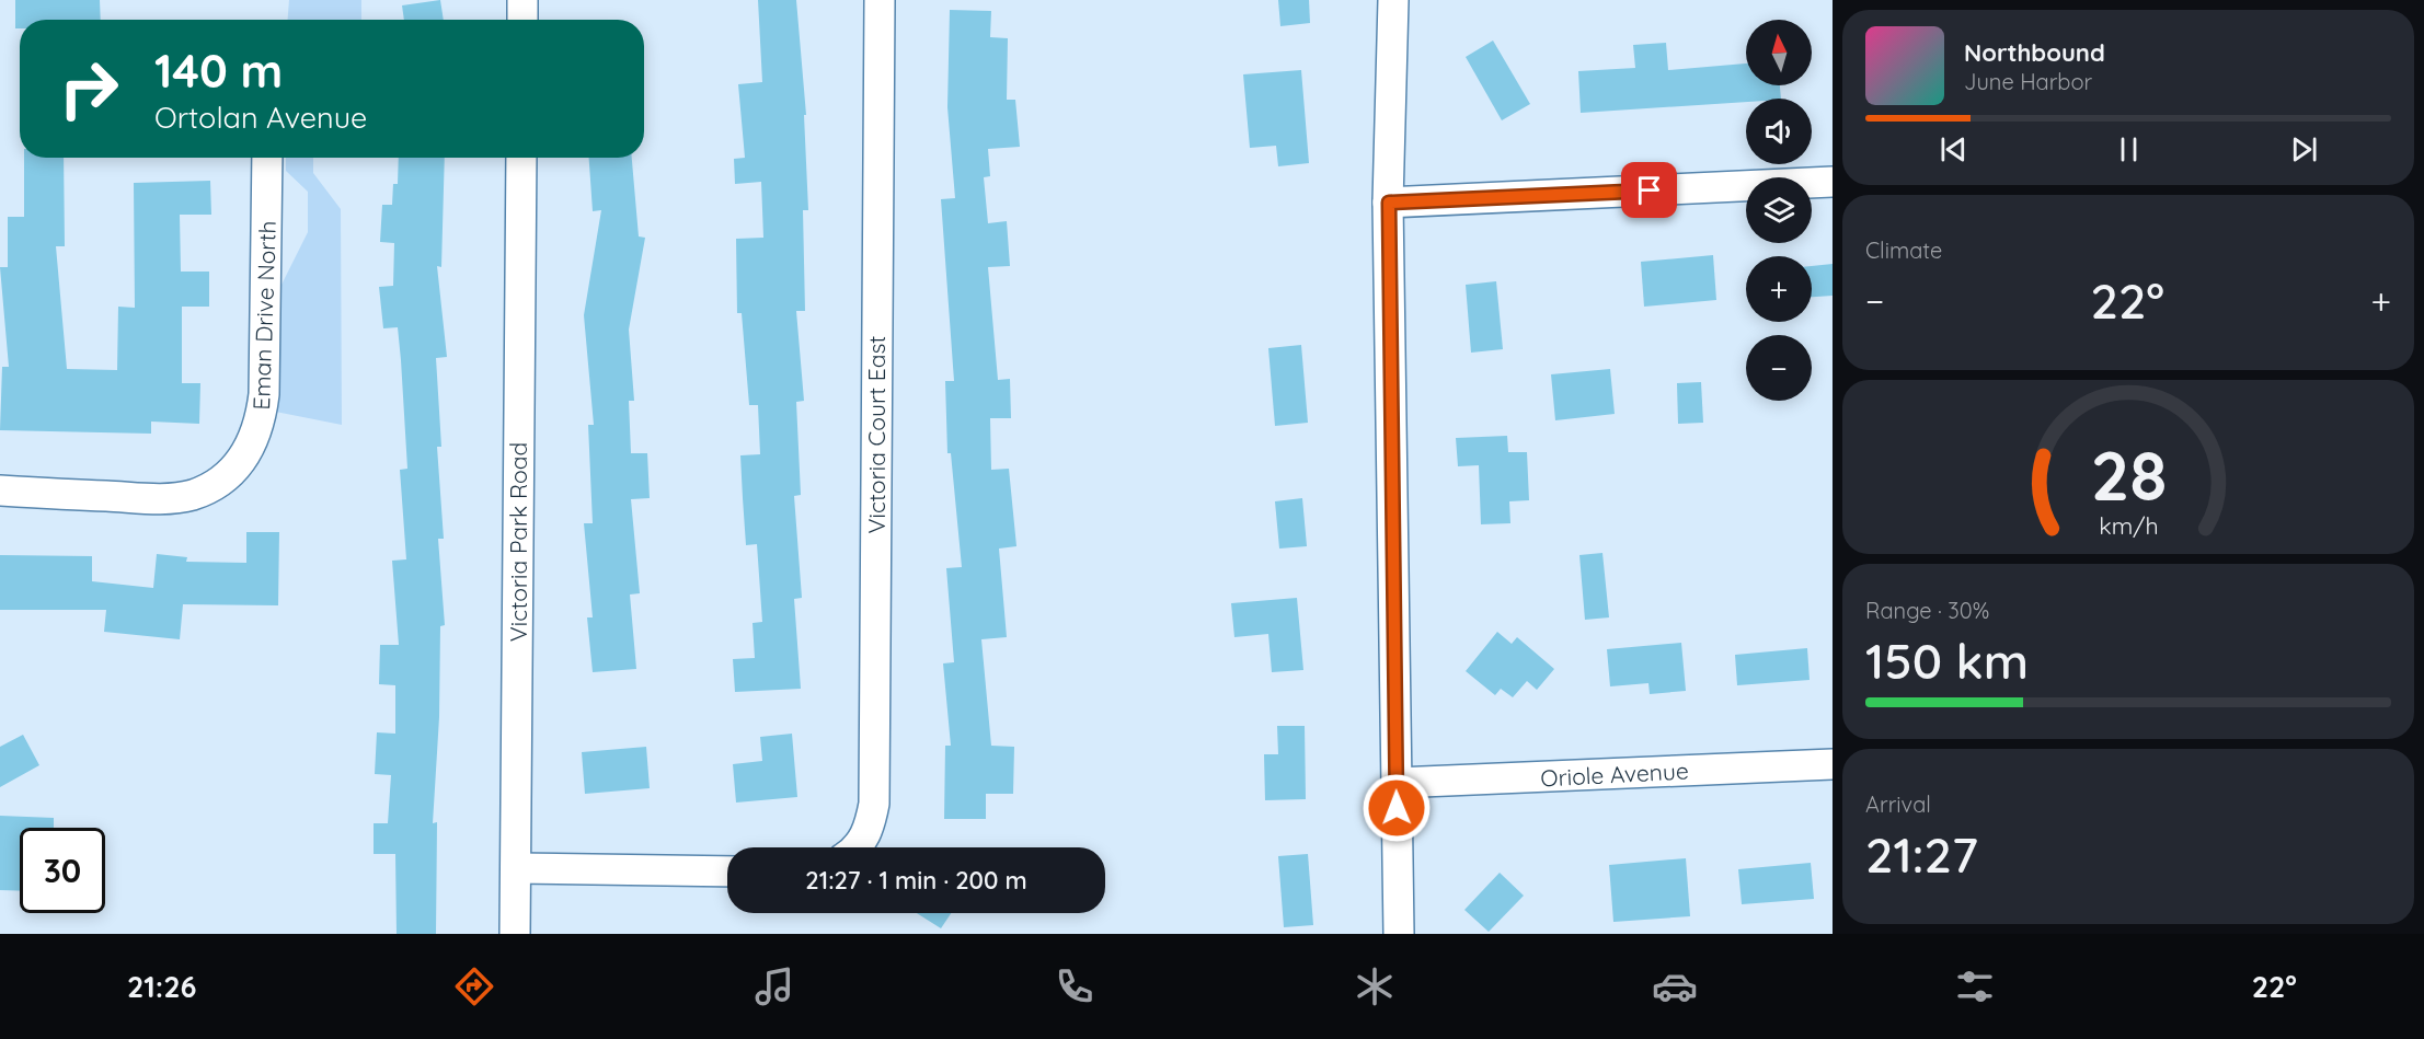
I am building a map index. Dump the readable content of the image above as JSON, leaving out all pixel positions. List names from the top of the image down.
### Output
{
  "streets": {
    "street": [
      "Eman Drive North",
      "Victoria Court East",
      "Victoria Park Road",
      "Oriole Avenue"
    ]
  },
  "north": "top",
  "page": {
    "map_buttons": ["+", "−"],
    "turn": ["140 m", "Ortolan Avenue"],
    "song": ["Northbound", "June Harbor"],
    "tile": [
      "Climate",
      ["Range · 30%", "150 km"],
      ["Arrival", "21:27"]
    ],
    "heat": ["−", "22°", "+"],
    "limit": "30",
    "trip": "21:27 · 1 min · 200 m",
    "tabs": ["21:26", "22°"],
    "gauge": ["28", "km/h"]
  }
}
